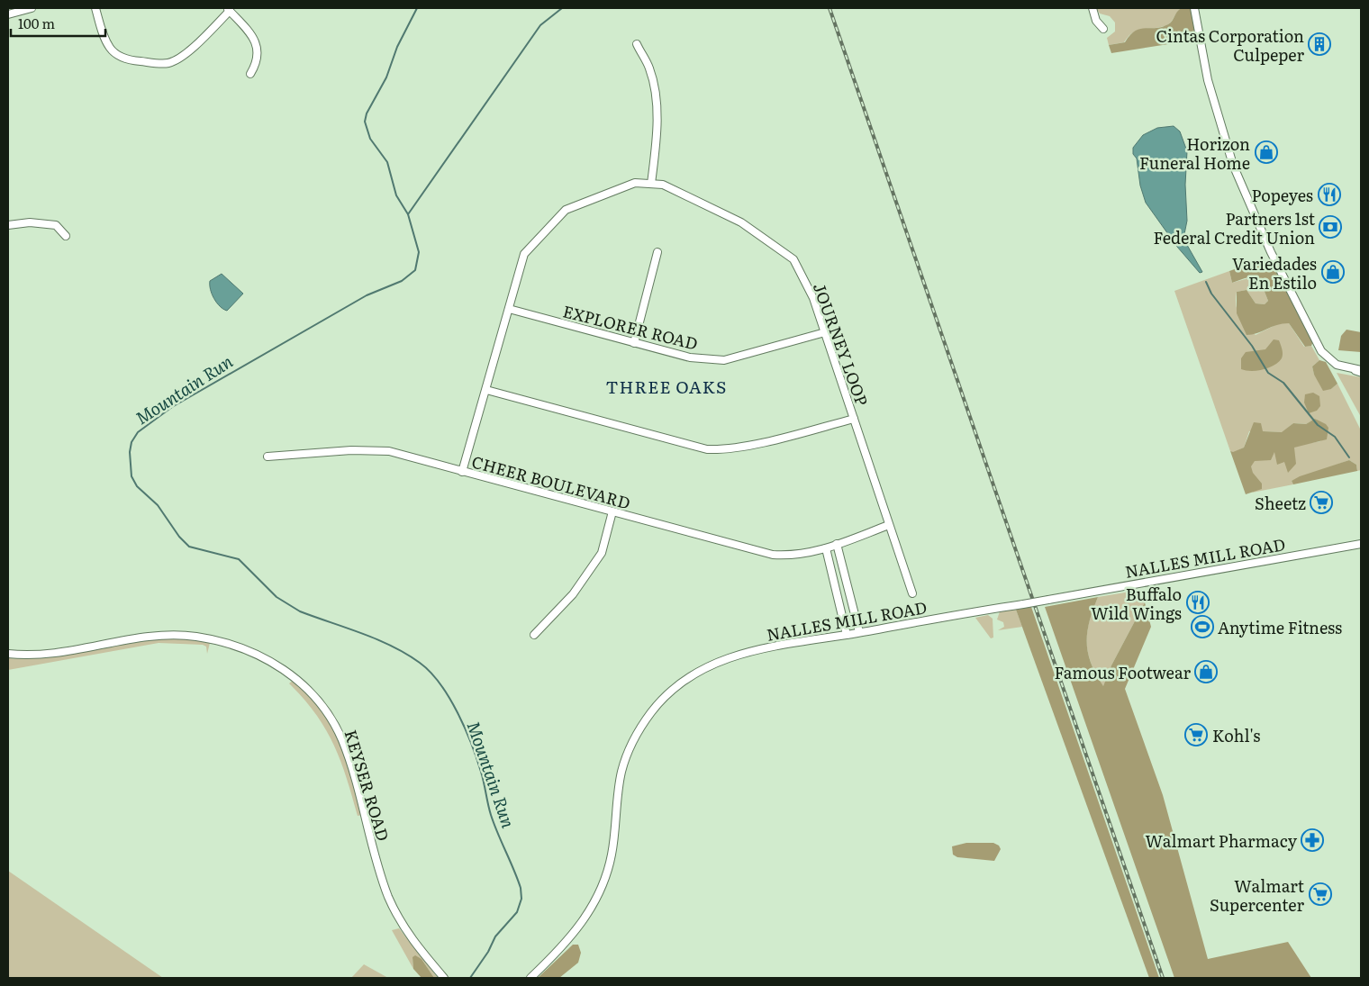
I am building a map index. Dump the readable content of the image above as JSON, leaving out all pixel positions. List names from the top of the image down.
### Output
{
  "streets": {
    "street": [
      "EXPLORER ROAD",
      "JOURNEY LOOP",
      "CHEER BOULEVARD",
      "NALLES MILL ROAD",
      "KEYSER ROAD"
    ]
  },
  "crossings": [
    ["EXPLORER ROAD", "JOURNEY LOOP"],
    ["JOURNEY LOOP", "CHEER BOULEVARD"]
  ],
  "districts": ["THREE OAKS"],
  "water": ["Mountain Run"],
  "places": {
    "building": ["Cintas Corporation Culpeper"],
    "shop": ["Horizon Funeral Home", "Variedades En Estilo", "Famous Footwear"],
    "restaurant": ["Popeyes", "Buffalo Wild Wings"],
    "bank": ["Partners 1st Federal Credit Union"],
    "supermarket": ["Sheetz", "Kohl's", "Walmart Supercenter"],
    "sports": ["Anytime Fitness"],
    "pharmacy": ["Walmart Pharmacy"]
  },
  "scale_bar": "100 m"
}
